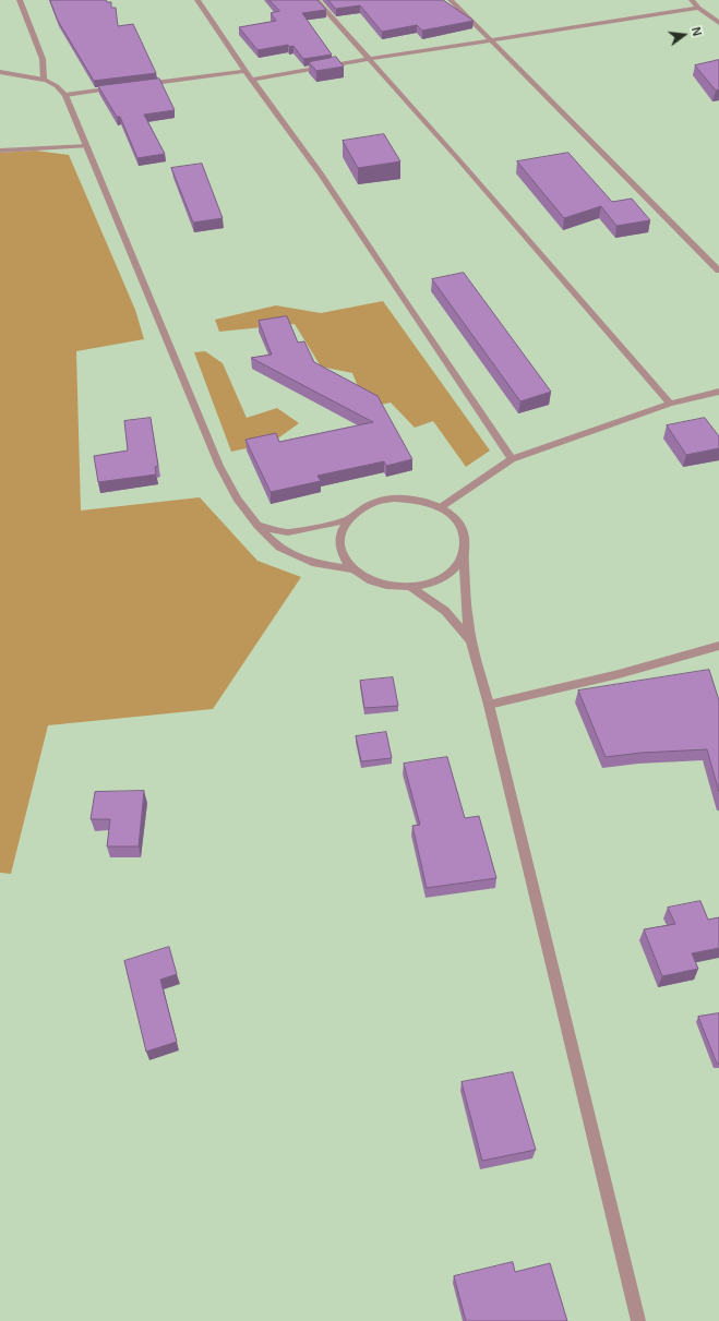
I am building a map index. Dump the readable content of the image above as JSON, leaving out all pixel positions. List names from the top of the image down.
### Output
{
  "north": "right"
}
